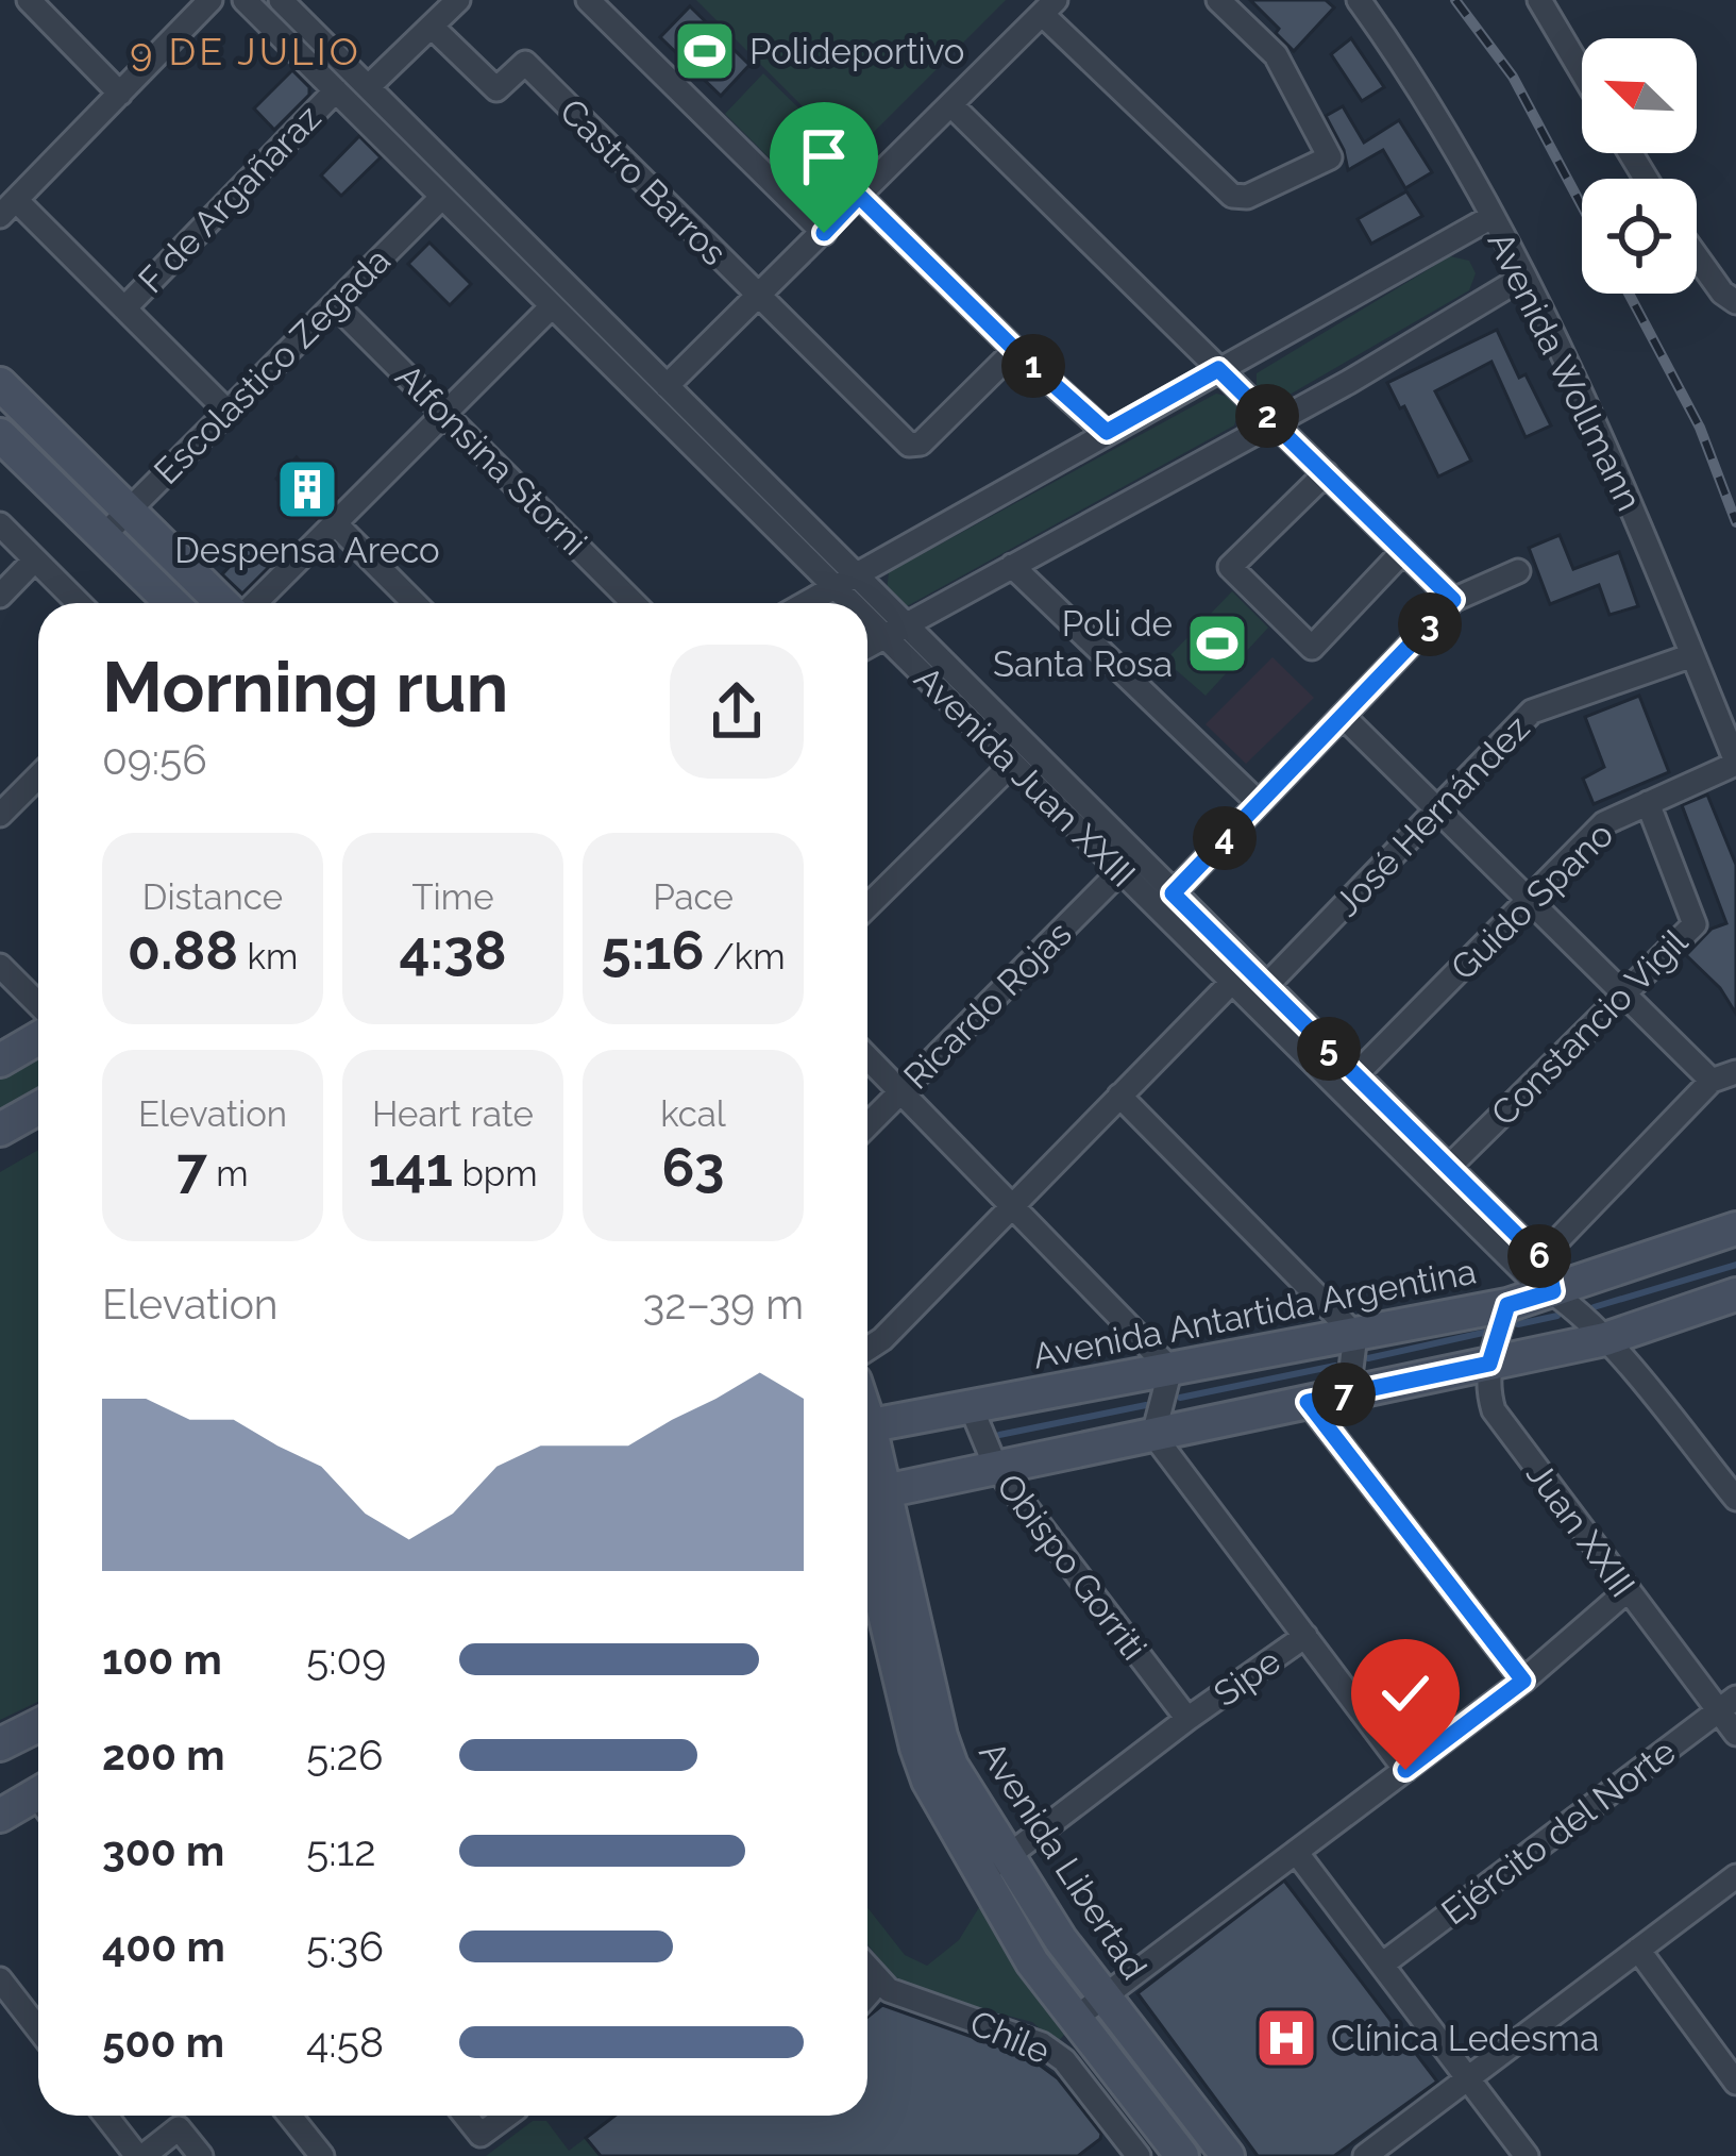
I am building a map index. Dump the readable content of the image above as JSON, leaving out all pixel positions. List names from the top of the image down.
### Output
{
  "streets": {
    "street": [
      "Castro Barros",
      "F de Argañaraz",
      "Escolastico Zegada",
      "Avenida Wollmann",
      "Alfonsina Storni",
      "Avenida Juan XXIII",
      "José Hernández",
      "Guido Spano",
      "Ricardo Rojas",
      "Constancio Vigil",
      "Avenida Antartida Argentina",
      "Juan XXIII",
      "Obispo Gorriti",
      "Sipe",
      "Ejército del Norte",
      "Avenida Libertad",
      "Chile"
    ]
  },
  "crossings": [
    ["F de Argañaraz", "Avenida Juan XXIII"],
    ["Escolastico Zegada", "Alfonsina Storni"],
    ["Escolastico Zegada", "Avenida Juan XXIII"],
    ["Avenida Wollmann", "José Hernández"],
    ["Avenida Wollmann", "Guido Spano"],
    ["Avenida Juan XXIII", "José Hernández"],
    ["Avenida Juan XXIII", "Guido Spano"],
    ["Avenida Juan XXIII", "Ricardo Rojas"],
    ["Avenida Juan XXIII", "Constancio Vigil"],
    ["Avenida Juan XXIII", "Avenida Antartida Argentina"],
    ["Guido Spano", "Constancio Vigil"],
    ["Avenida Antartida Argentina", "Obispo Gorriti"],
    ["Juan XXIII", "Ejército del Norte"],
    ["Obispo Gorriti", "Sipe"],
    ["Sipe", "Avenida Libertad"]
  ],
  "districts": ["9 DE JULIO"],
  "places": {
    "sports": ["Polideportivo", "Poli de Santa Rosa"],
    "building": ["Despensa Areco"],
    "hospital": ["Clínica Ledesma"]
  },
  "north": "top left",
  "page": {
    "pins": [
      "1",
      "2",
      "3",
      "4",
      "5",
      "6",
      "7"
    ],
    "heading": ["Morning run", "09:56"],
    "stats": [
      ["Distance", "0.88 km"],
      ["Time", "4:38"],
      ["Pace", "5:16 /km"],
      ["Elevation", "7 m"],
      ["Heart rate", "141 bpm"],
      ["kcal", "63"]
    ],
    "chart": ["Elevation", "32–39 m"],
    "list": [
      {
        "name": "100 m",
        "note": "5:09"
      },
      {
        "name": "200 m",
        "note": "5:26"
      },
      {
        "name": "300 m",
        "note": "5:12"
      },
      {
        "name": "400 m",
        "note": "5:36"
      },
      {
        "name": "500 m",
        "note": "4:58"
      }
    ]
  }
}
